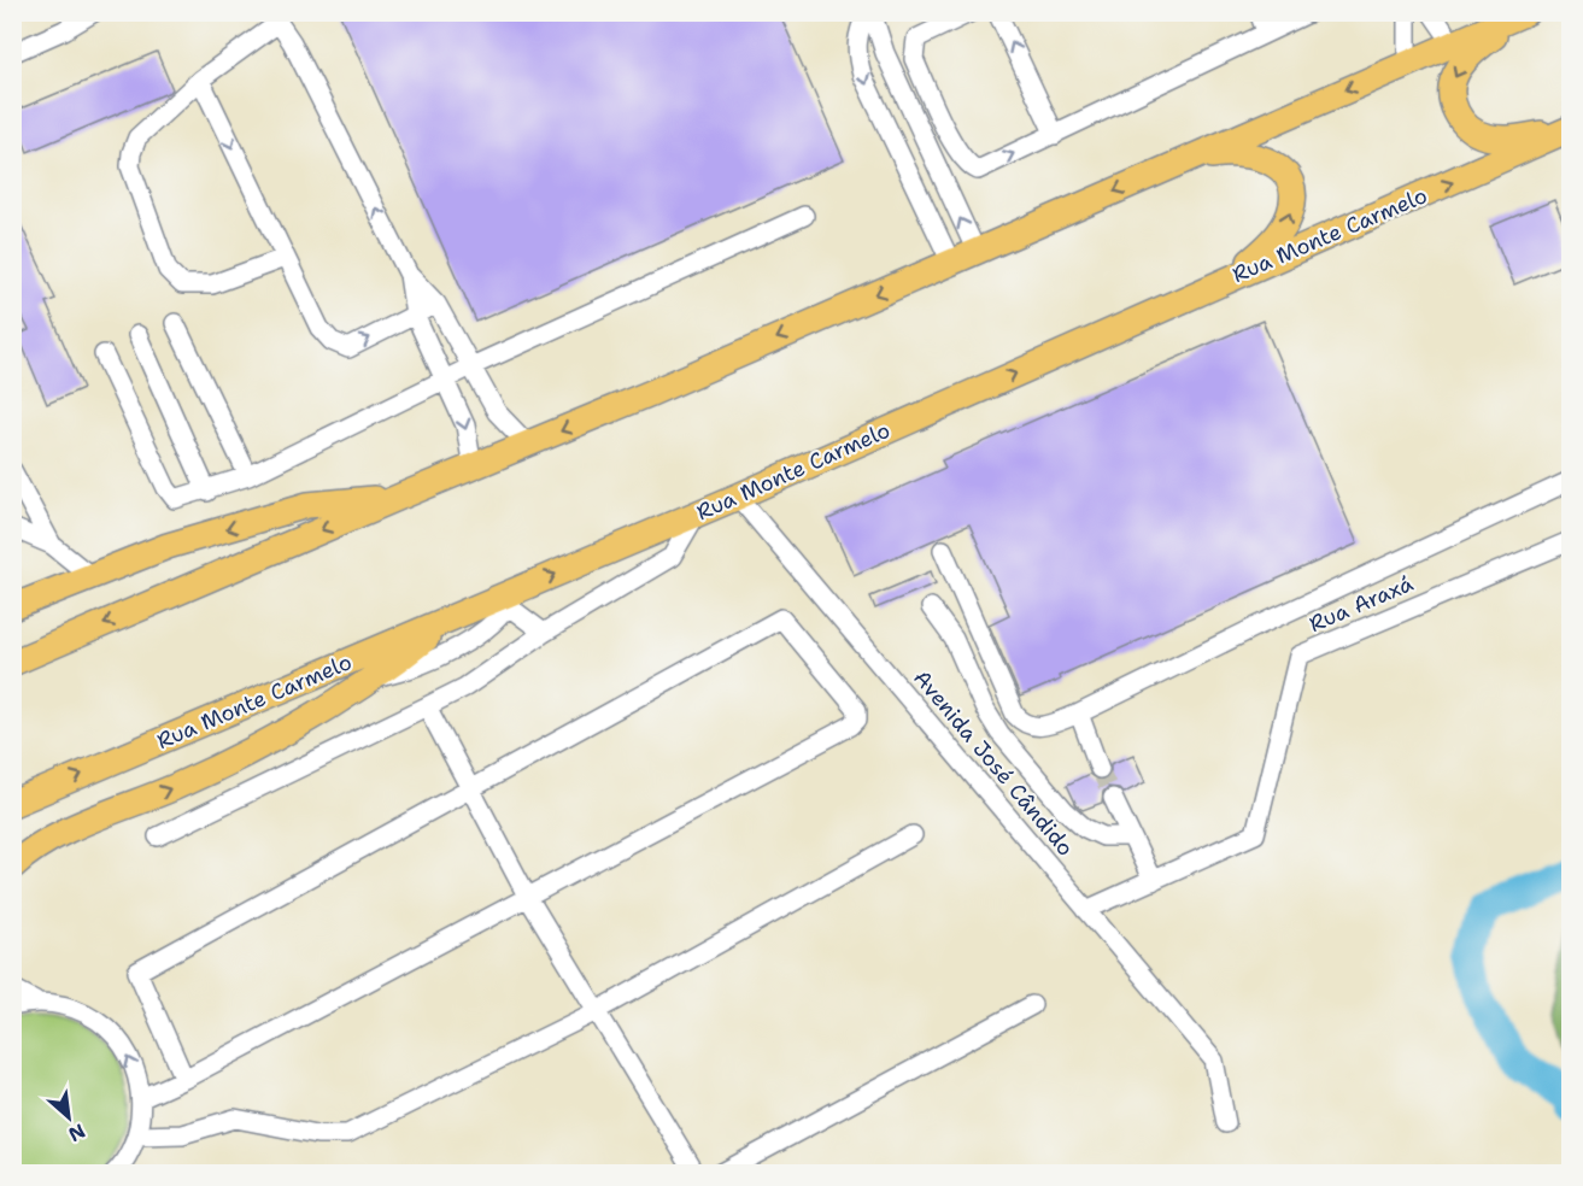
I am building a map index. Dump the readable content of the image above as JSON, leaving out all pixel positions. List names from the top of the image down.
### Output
{
  "streets": {
    "highway": ["Rua Monte Carmelo"],
    "street": ["Rua Araxá", "Avenida José Cândido"]
  },
  "crossings": [
    ["Rua Monte Carmelo", "Avenida José Cândido"]
  ],
  "north": "bottom right"
}
